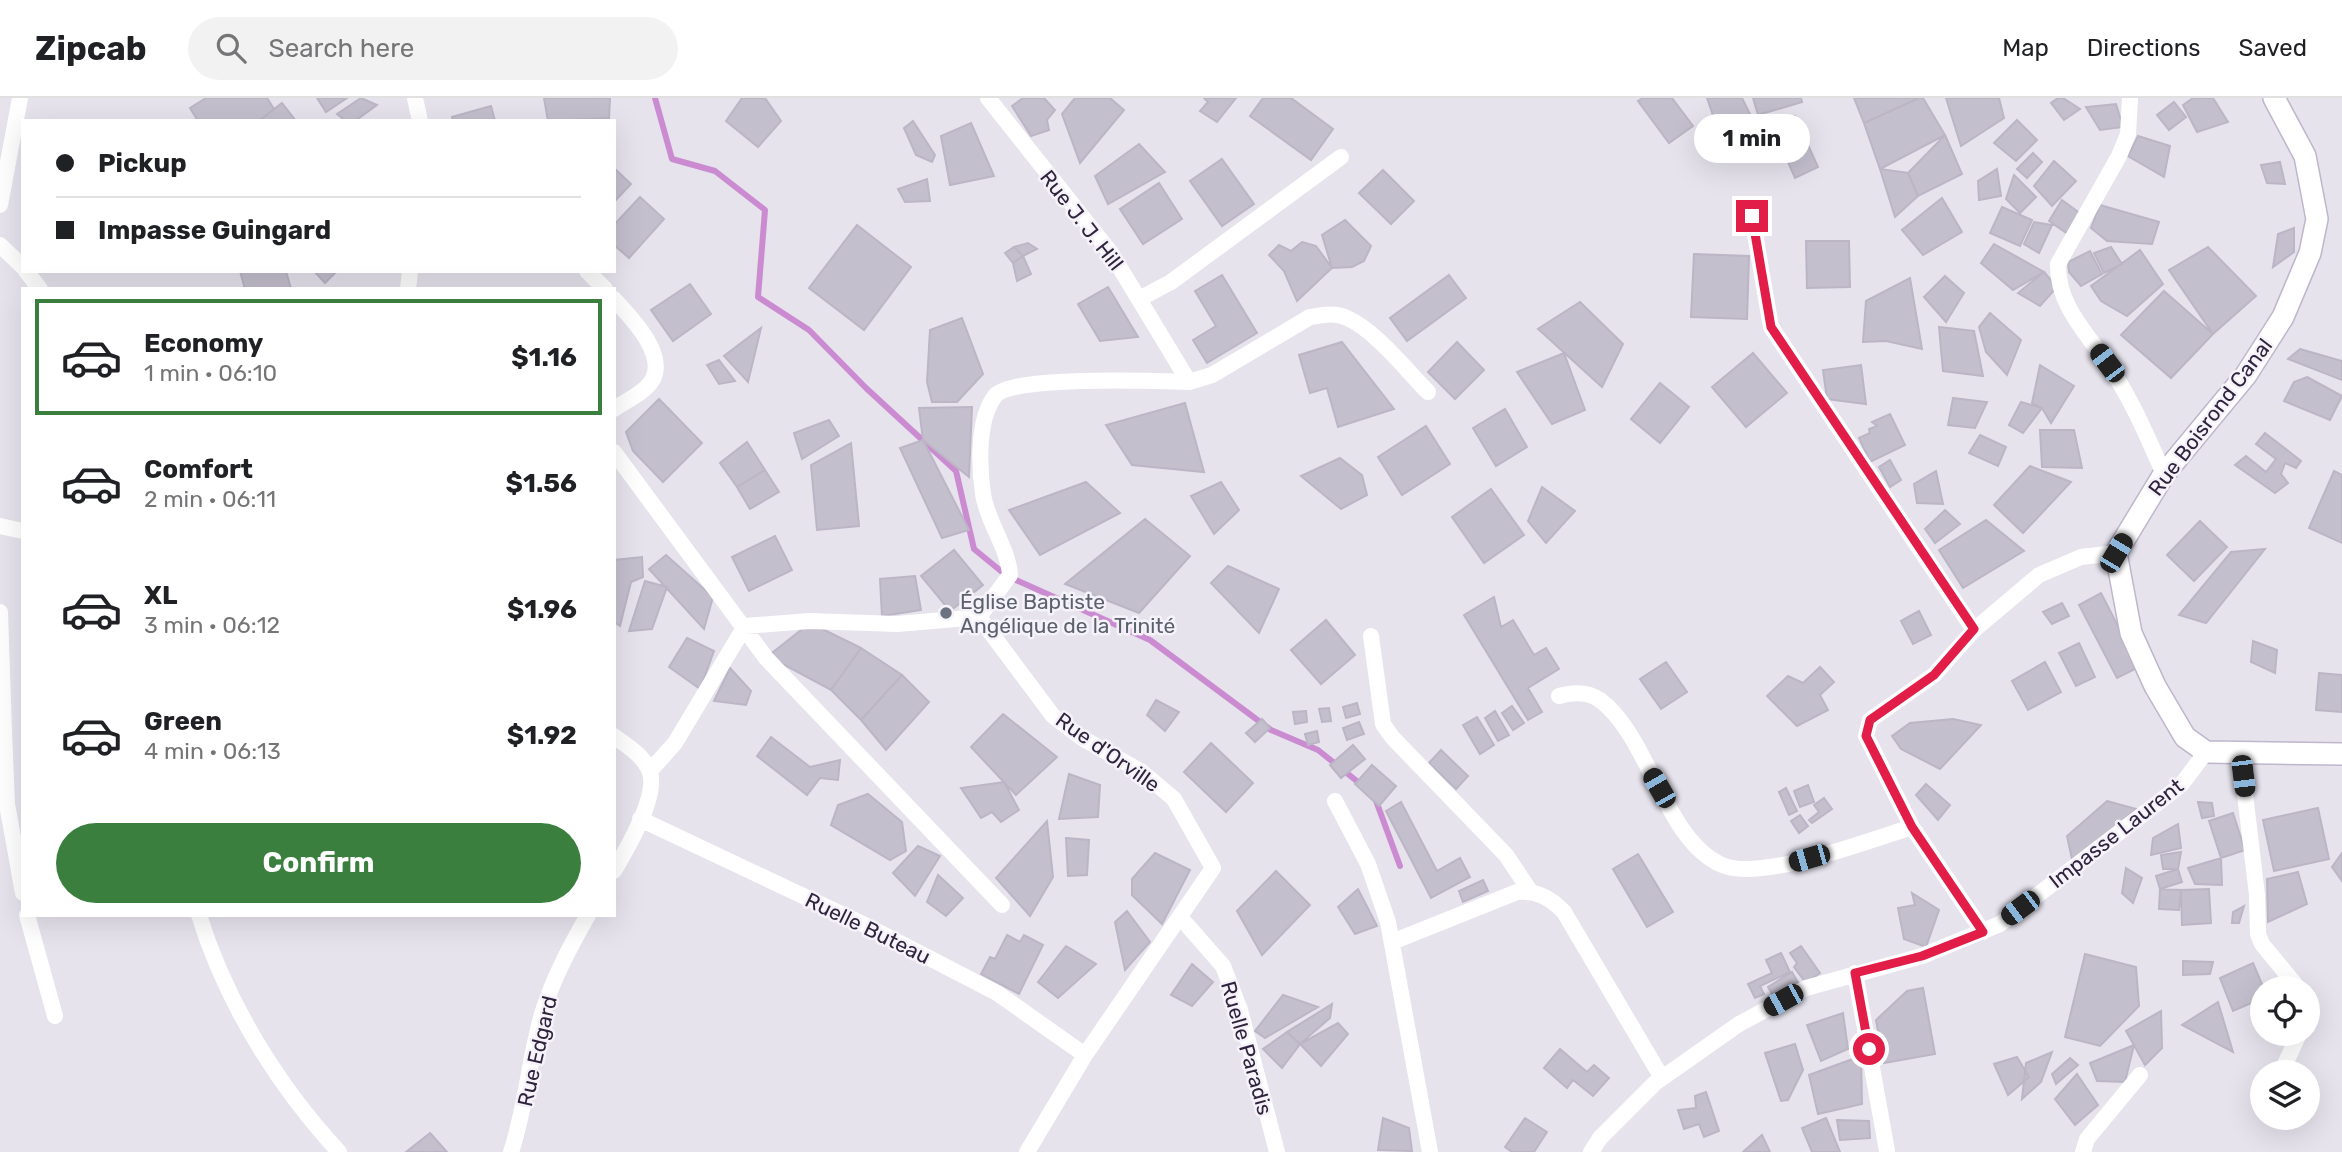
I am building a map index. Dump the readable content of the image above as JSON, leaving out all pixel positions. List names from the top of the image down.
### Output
{
  "streets": {
    "street": [
      "Rue J. J. Hill",
      "Rue Boisrond Canal",
      "Rue d'Orville",
      "Impasse Laurent",
      "Ruelle Buteau",
      "Ruelle Paradis",
      "Rue Edgard"
    ]
  },
  "crossings": [
    ["Rue d'Orville", "Ruelle Buteau"],
    ["Rue d'Orville", "Ruelle Paradis"]
  ],
  "places": ["Église Baptiste Angélique de la Trinité"],
  "page": {
    "header": "Zipcab",
    "search": "Search here",
    "nav": ["Map", "Directions", "Saved"],
    "bubble": "1 min",
    "banner": ["Pickup", "Impasse Guingard"],
    "list": [
      {
        "name": "Economy",
        "note": "1 min · 06:10",
        "value": "$1.16"
      },
      {
        "name": "Comfort",
        "note": "2 min · 06:11",
        "value": "$1.56"
      },
      {
        "name": "XL",
        "note": "3 min · 06:12",
        "value": "$1.96"
      },
      {
        "name": "Green",
        "note": "4 min · 06:13",
        "value": "$1.92"
      }
    ],
    "buttons": "Confirm"
  }
}
